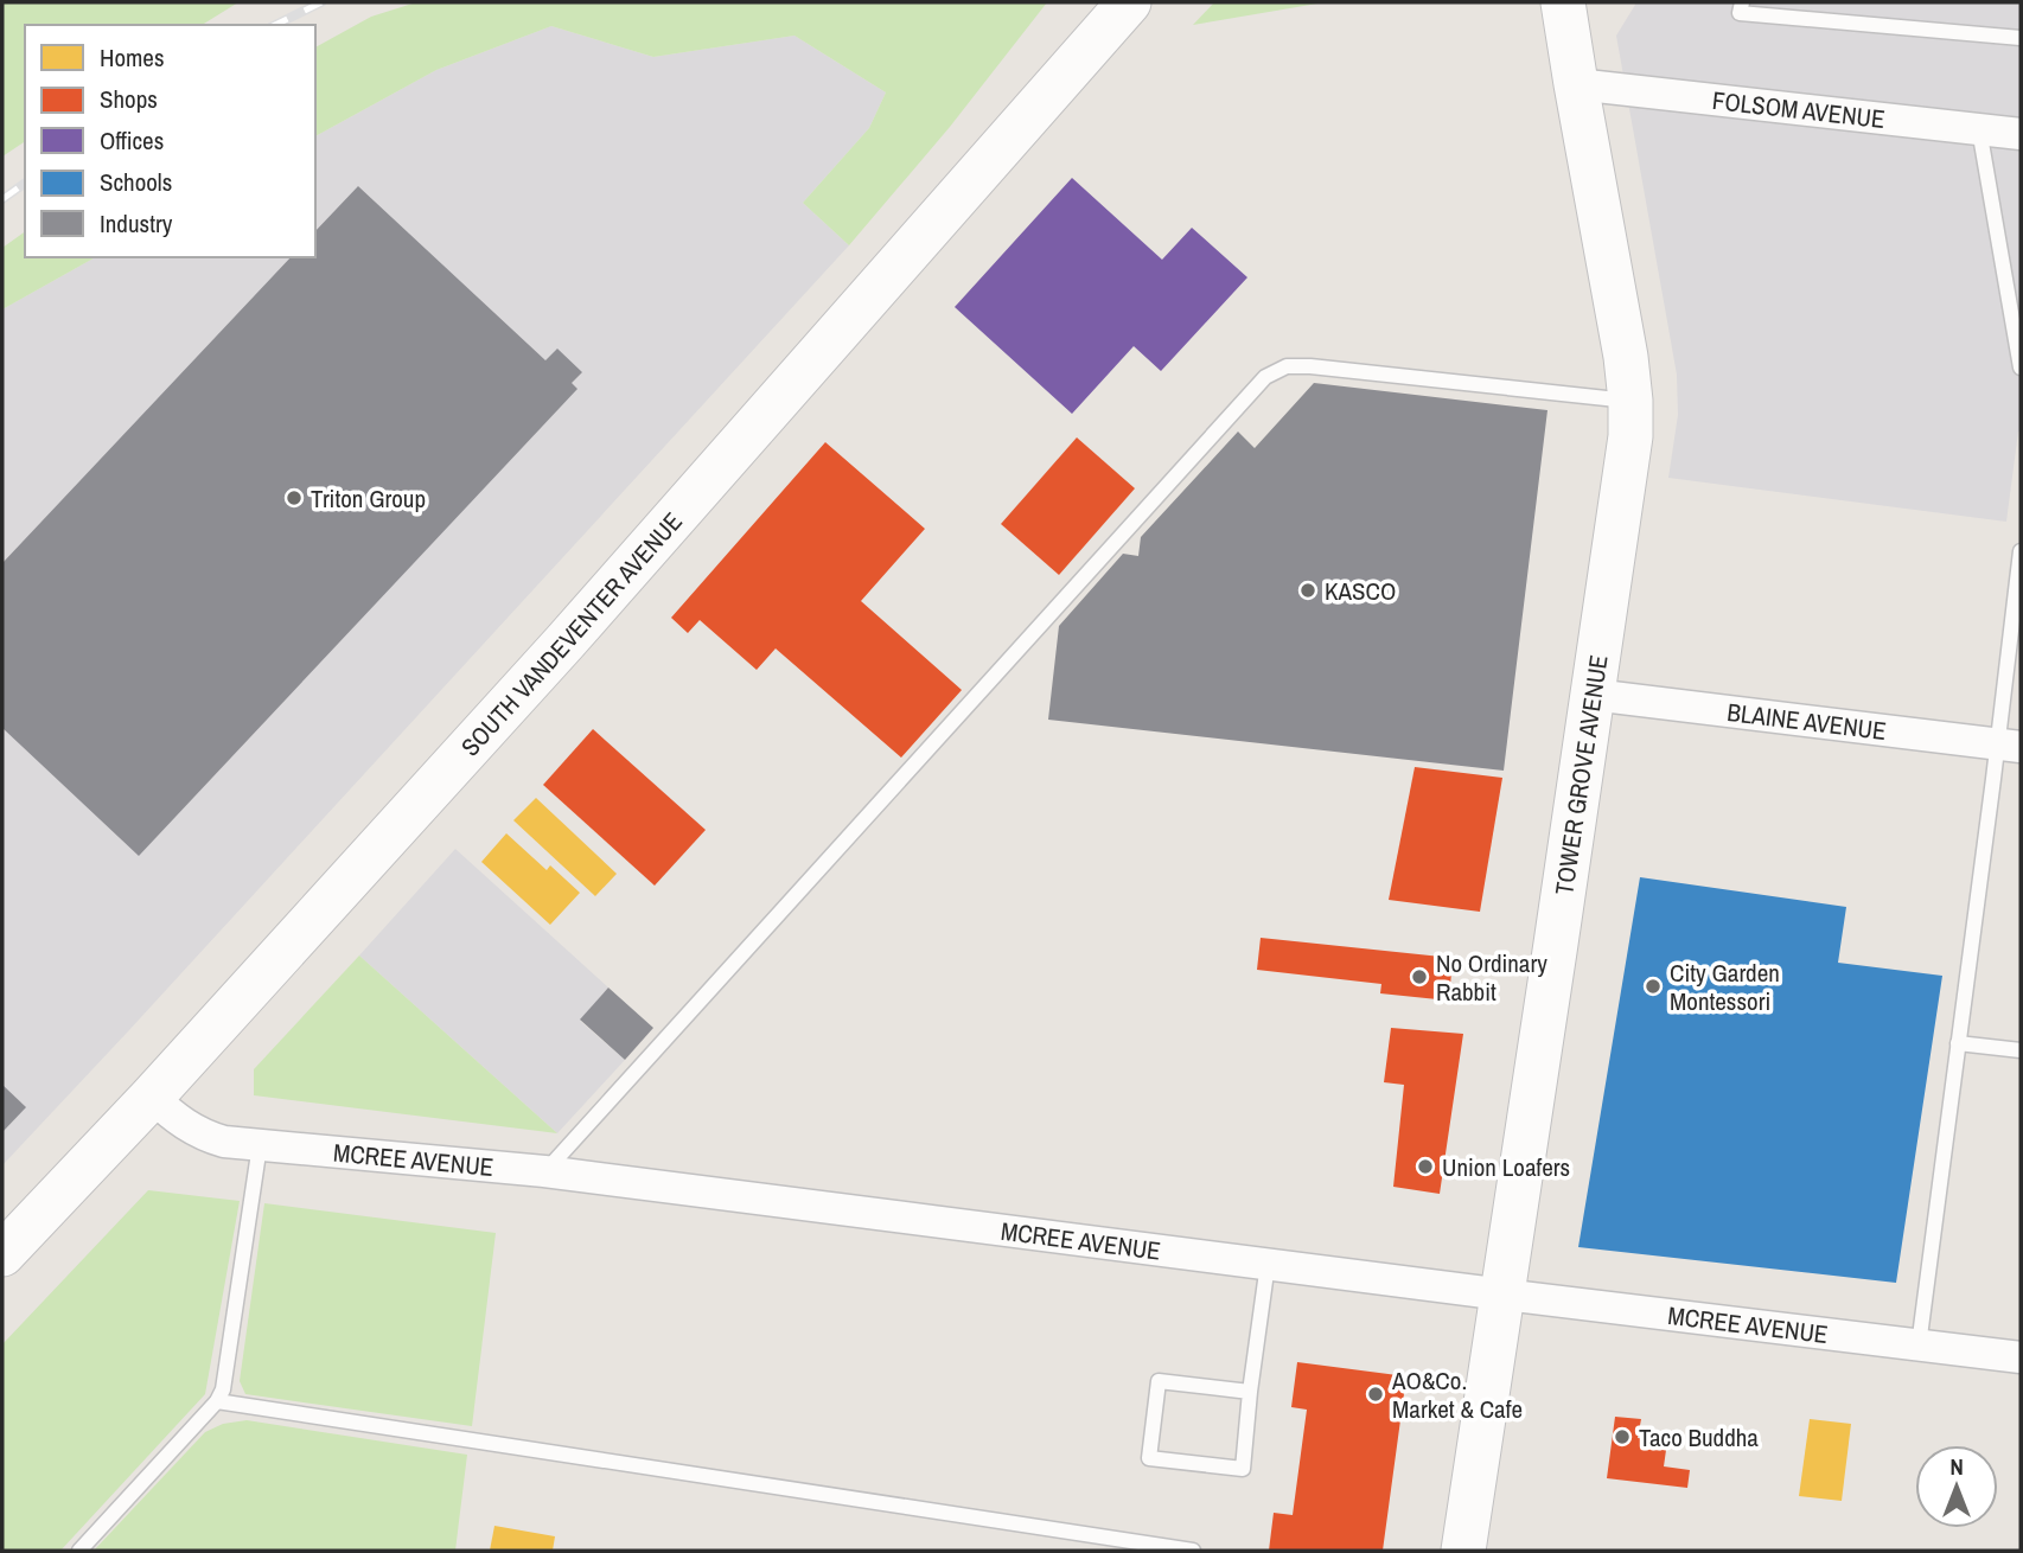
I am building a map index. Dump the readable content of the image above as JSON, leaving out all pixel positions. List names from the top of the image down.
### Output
{
  "streets": {
    "main road": ["SOUTH VANDEVENTER AVENUE", "TOWER GROVE AVENUE"],
    "street": ["FOLSOM AVENUE", "BLAINE AVENUE", "MCREE AVENUE"]
  },
  "crossings": [
    ["FOLSOM AVENUE", "TOWER GROVE AVENUE"],
    ["SOUTH VANDEVENTER AVENUE", "MCREE AVENUE"],
    ["BLAINE AVENUE", "TOWER GROVE AVENUE"],
    ["TOWER GROVE AVENUE", "MCREE AVENUE"]
  ],
  "places": [
    "Triton Group",
    "KASCO",
    "No Ordinary Rabbit",
    "City Garden Montessori",
    "Union Loafers",
    "AO&Co. Market & Cafe",
    "Taco Buddha"
  ],
  "legend": [
    "Homes",
    "Shops",
    "Offices",
    "Schools",
    "Industry"
  ],
  "north": "top"
}
